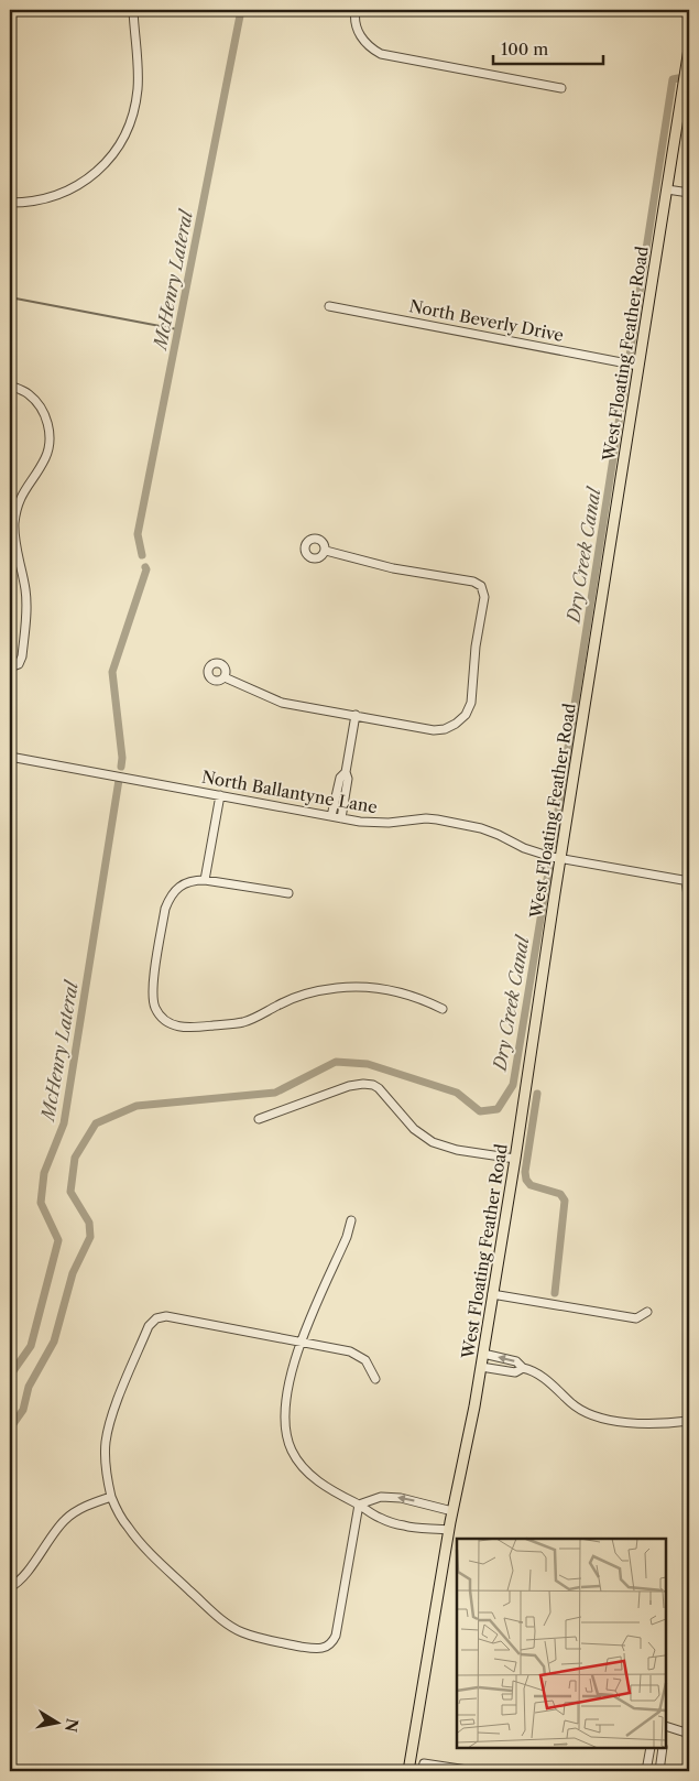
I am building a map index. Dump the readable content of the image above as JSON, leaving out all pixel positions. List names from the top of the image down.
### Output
{
  "streets": {
    "main road": ["West Floating Feather Road"],
    "street": ["North Beverly Drive", "North Ballantyne Lane"]
  },
  "crossings": [
    ["North Beverly Drive", "West Floating Feather Road"],
    ["West Floating Feather Road", "North Ballantyne Lane"]
  ],
  "water": ["McHenry Lateral", "Dry Creek Canal"],
  "scale_bar": "100 m",
  "north": "right"
}
